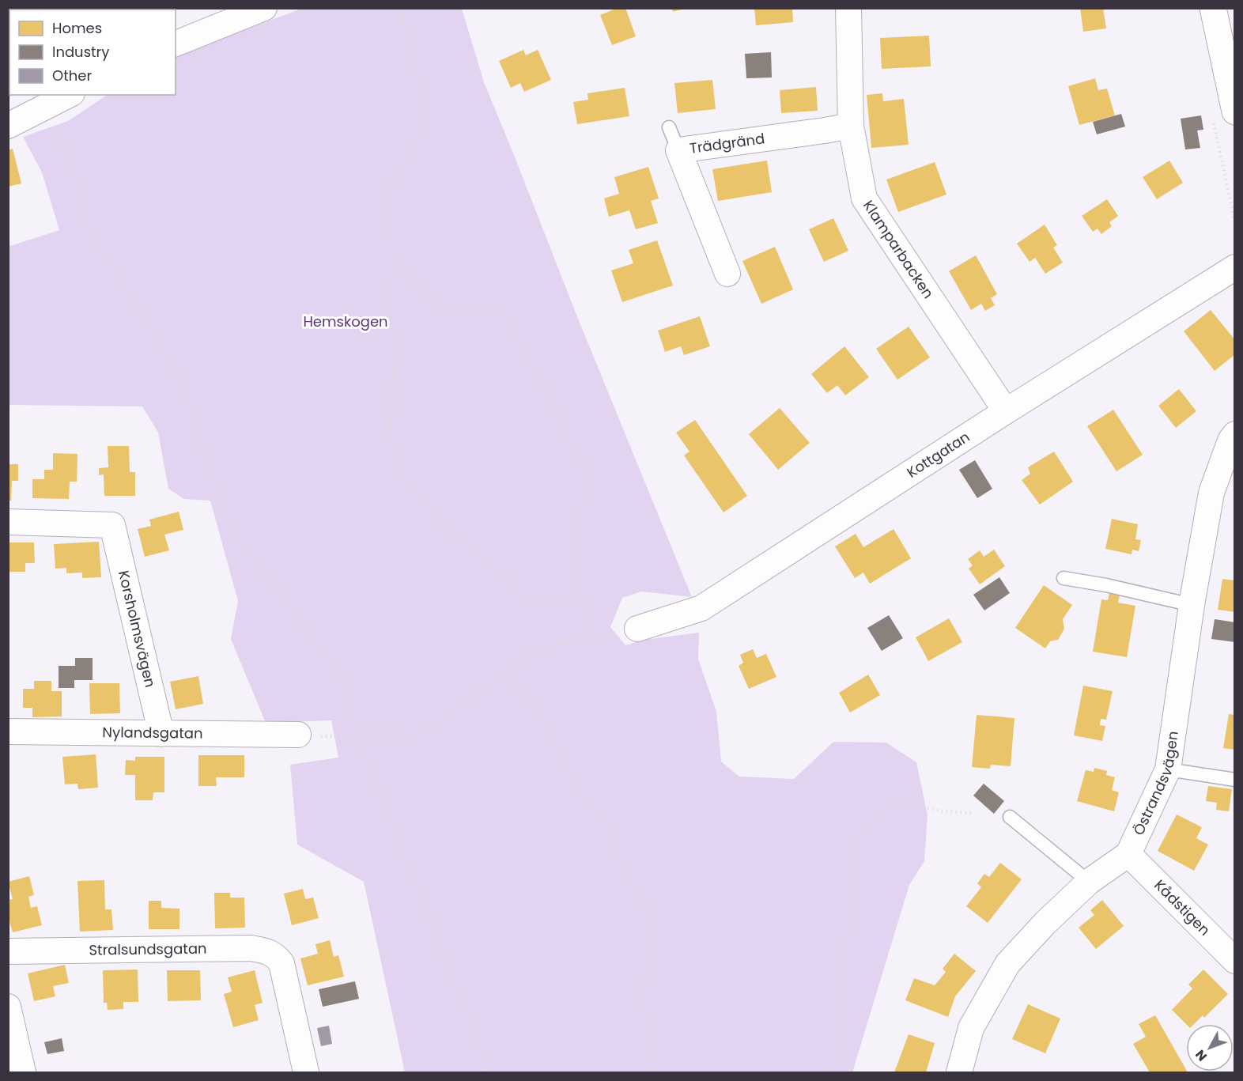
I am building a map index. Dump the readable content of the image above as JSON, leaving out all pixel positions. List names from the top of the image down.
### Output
{
  "streets": {
    "street": [
      "Trädgränd",
      "Klamparbacken",
      "Kottgatan",
      "Korsholmsvägen",
      "Nylandsgatan",
      "Östrandsvägen",
      "Kådstigen",
      "Stralsundsgatan"
    ]
  },
  "crossings": [
    ["Trädgränd", "Klamparbacken"],
    ["Klamparbacken", "Kottgatan"],
    ["Korsholmsvägen", "Nylandsgatan"],
    ["Östrandsvägen", "Kådstigen"]
  ],
  "parks": ["Hemskogen"],
  "legend": ["Homes", "Industry", "Other"],
  "north": "bottom left"
}
